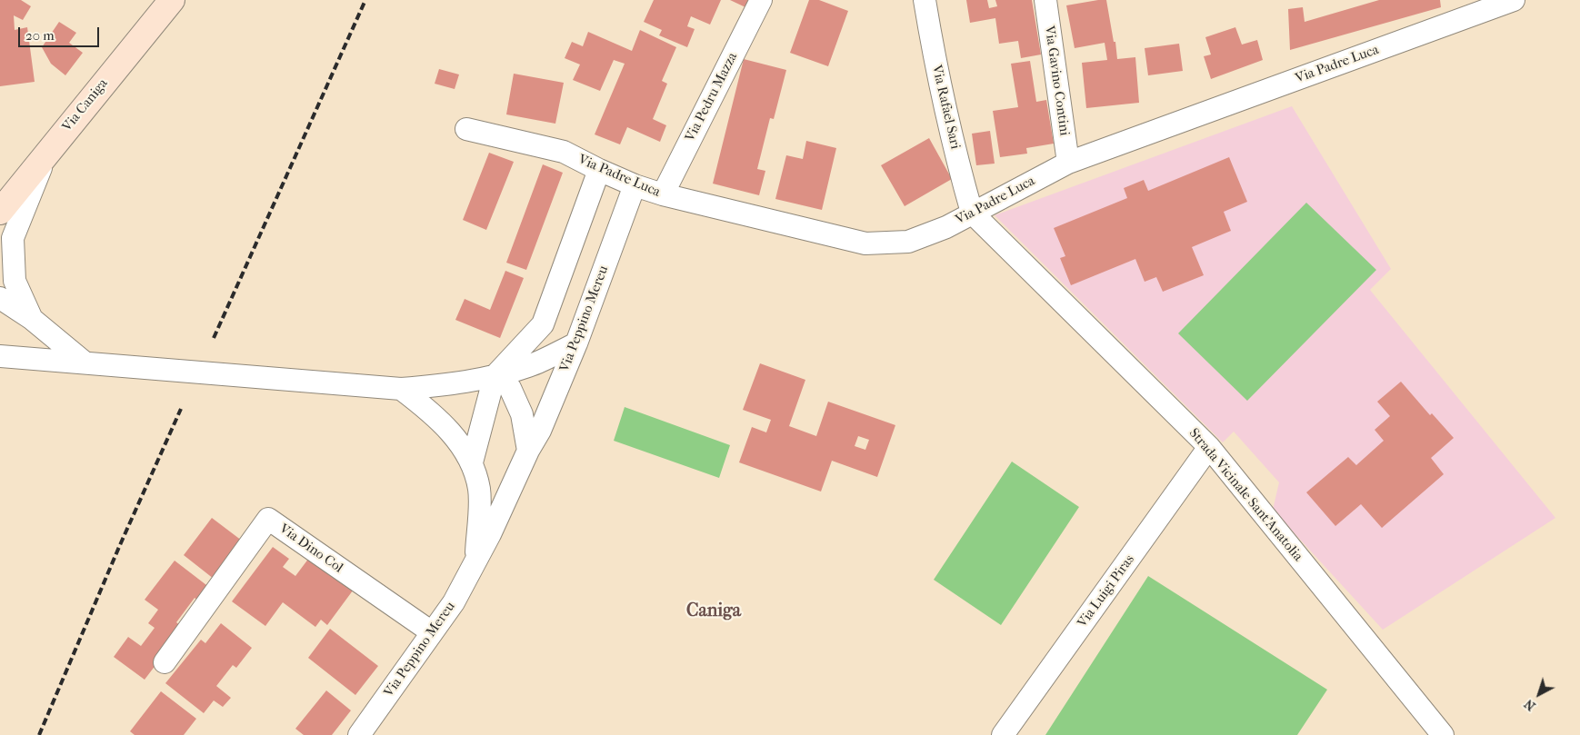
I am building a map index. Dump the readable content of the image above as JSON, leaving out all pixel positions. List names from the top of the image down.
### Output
{
  "streets": {
    "street": [
      "Via Padre Luca",
      "Via Gavino Contini",
      "Via Pedru Mazza",
      "Via Caniga",
      "Via Rafael Sari",
      "Via Peppino Mereu",
      "Strada Vicinale Sant'Anatolia",
      "Via Dino Col",
      "Via Luigi Piras"
    ]
  },
  "crossings": [
    ["Via Padre Luca", "Via Gavino Contini"],
    ["Via Padre Luca", "Via Pedru Mazza"],
    ["Via Padre Luca", "Via Rafael Sari"],
    ["Via Padre Luca", "Via Peppino Mereu"],
    ["Via Padre Luca", "Strada Vicinale Sant'Anatolia"],
    ["Via Rafael Sari", "Strada Vicinale Sant'Anatolia"],
    ["Via Peppino Mereu", "Via Dino Col"],
    ["Strada Vicinale Sant'Anatolia", "Via Luigi Piras"]
  ],
  "districts": ["Caniga"],
  "scale_bar": "20 m",
  "north": "bottom left"
}
